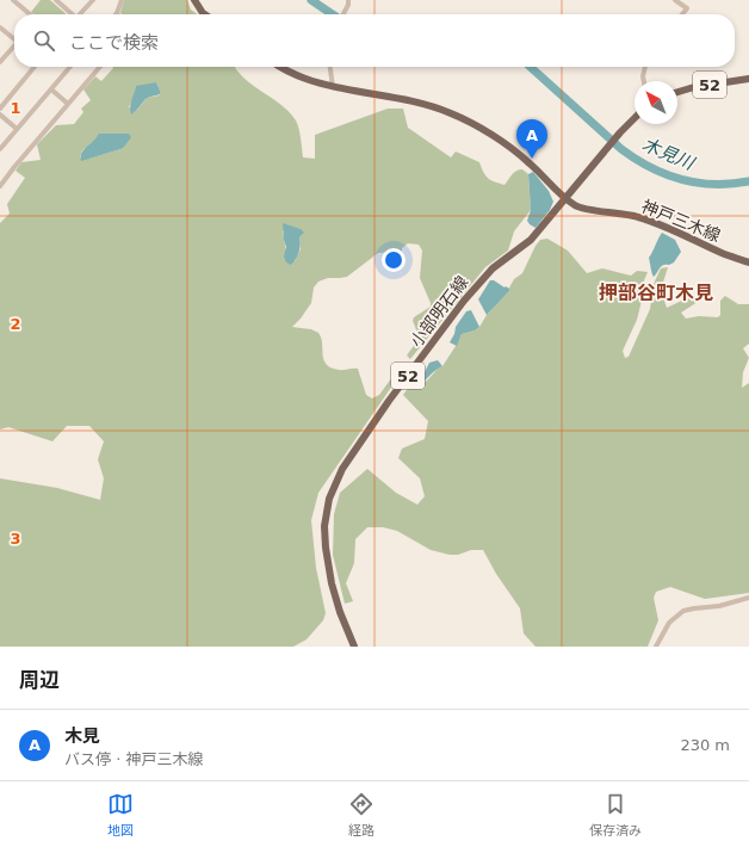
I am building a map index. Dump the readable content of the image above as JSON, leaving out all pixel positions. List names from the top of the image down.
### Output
{
  "streets": {
    "main road": ["52", "神戸三木線", "小部明石線"]
  },
  "crossings": [
    ["神戸三木線", "小部明石線"]
  ],
  "districts": ["押部谷町木見"],
  "water": ["木見川"],
  "north": "top left",
  "page": {
    "search": "ここで検索",
    "pins": "A",
    "heading": "周辺",
    "list": [
      {
        "mark": "A",
        "name": "木見",
        "note": "バス停 · 神戸三木線",
        "value": "230 m"
      }
    ],
    "nav": ["地図", "経路", "保存済み"]
  },
  "grid": {
    "rows": ["1", "2", "3"]
  }
}
